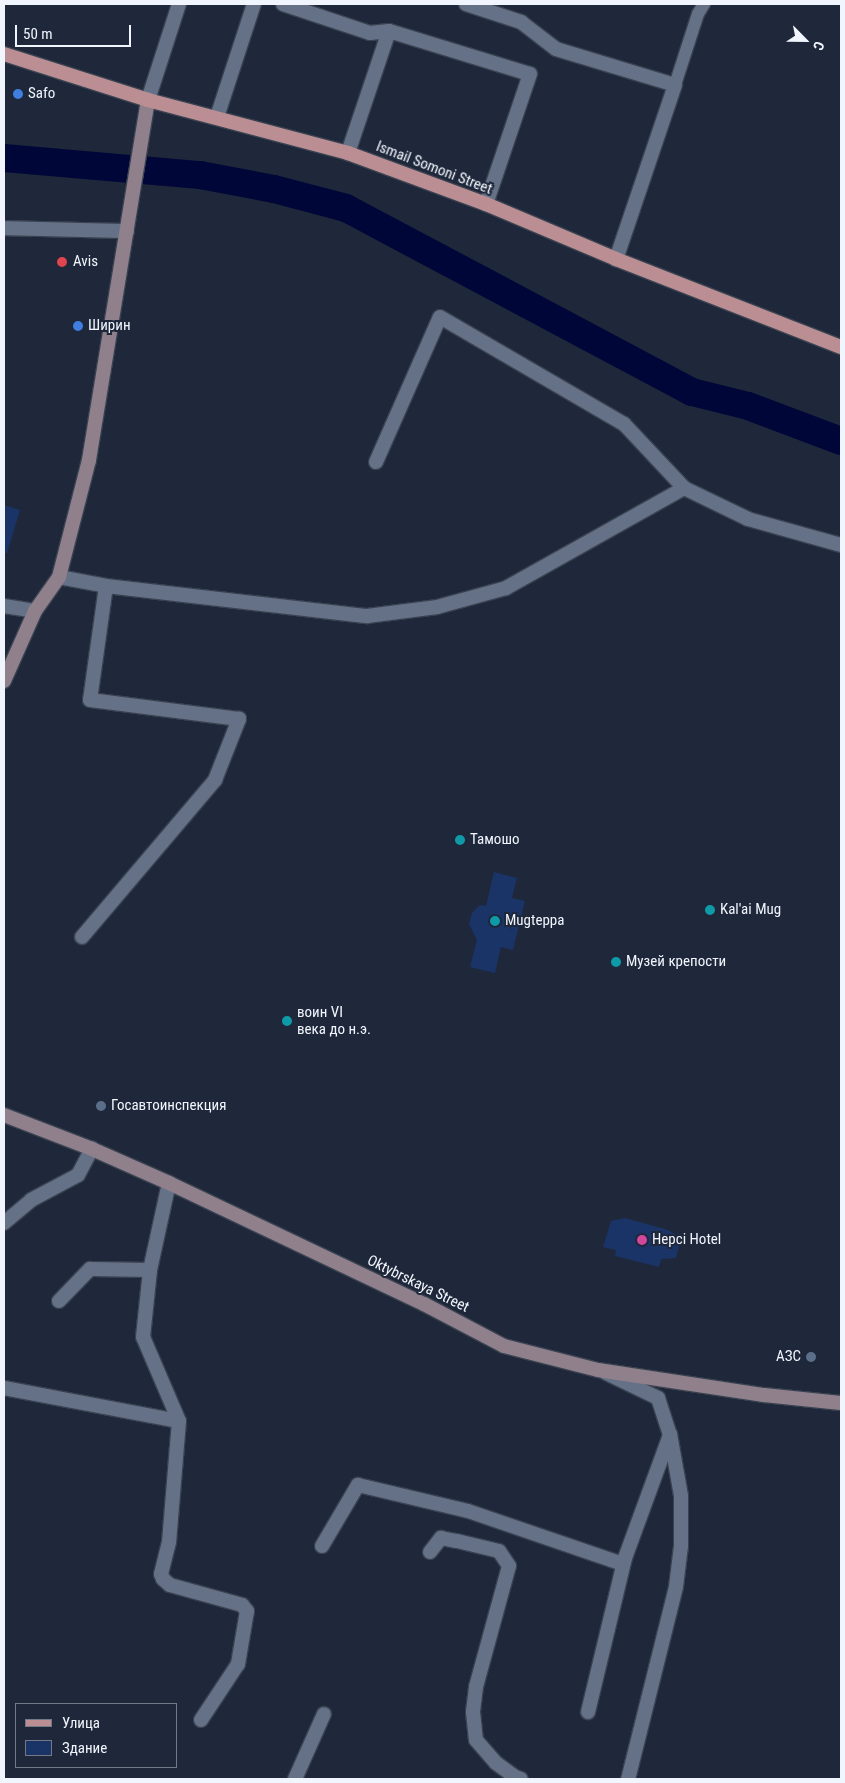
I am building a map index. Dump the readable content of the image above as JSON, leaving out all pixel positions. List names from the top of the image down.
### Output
{
  "streets": {
    "main road": ["Ismail Somoni Street", "Oktybrskaya Street"]
  },
  "places": [
    "Safo",
    "Avis",
    "Ширин",
    "Тамошо",
    "Kal'ai Mug",
    "Mugteppa",
    "Музей крепости",
    "воин VI века до н.э.",
    "Госавтоинспекция",
    "Hepci Hotel",
    "АЗС"
  ],
  "legend": ["Улица", "Здание"],
  "scale_bar": "50 m",
  "north": "bottom right"
}
